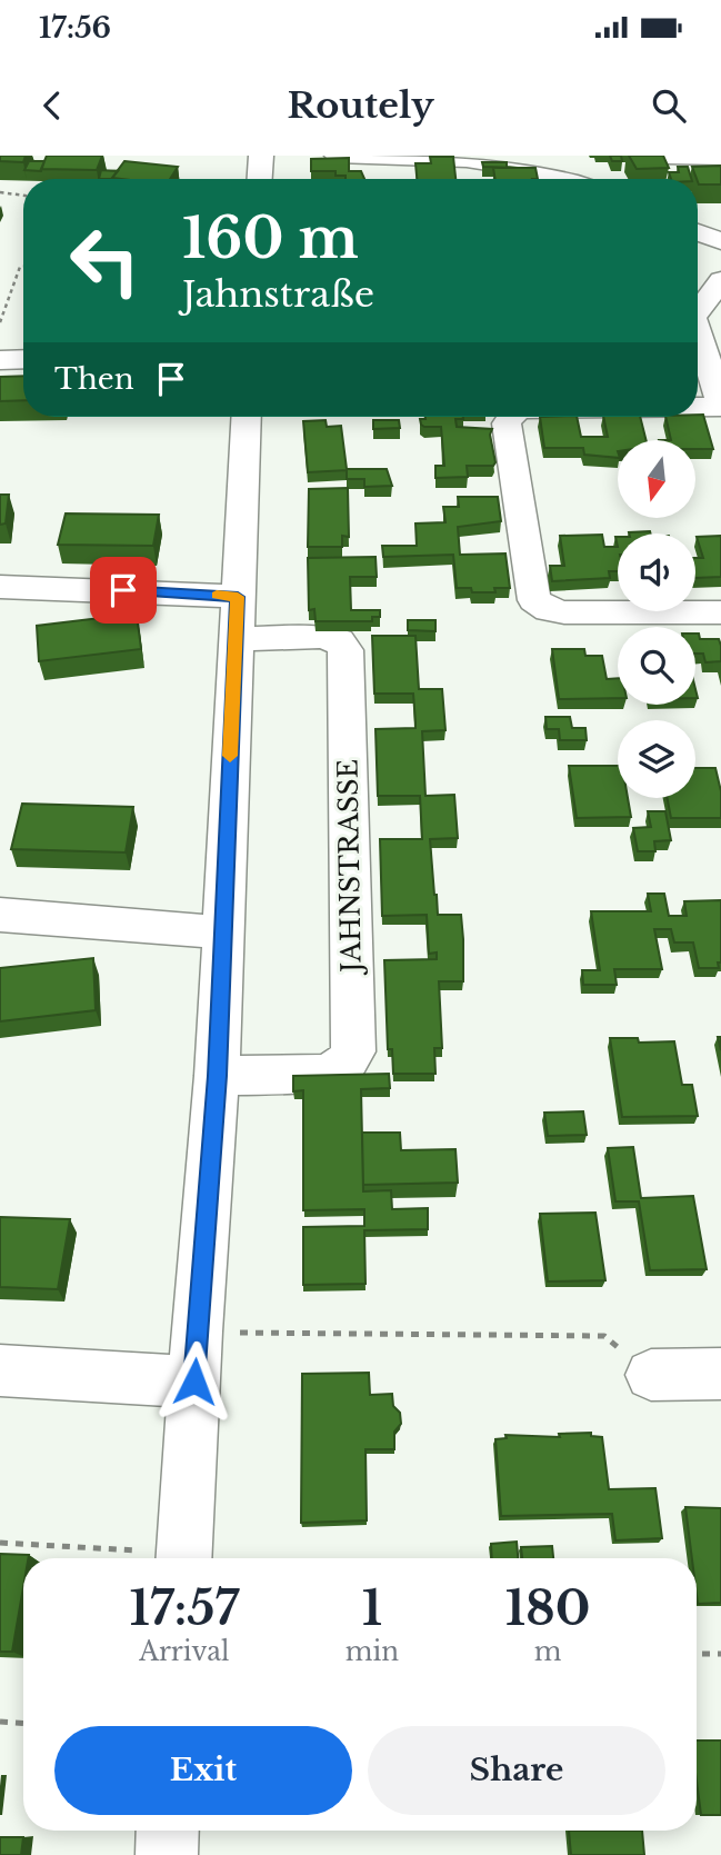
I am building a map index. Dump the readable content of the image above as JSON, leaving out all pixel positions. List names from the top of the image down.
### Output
{
  "streets": {
    "street": ["JAHNSTRASSE"]
  },
  "north": "bottom",
  "page": {
    "status": "17:56",
    "header": "Routely",
    "turn": ["160 m", "Jahnstraße"],
    "then": "Then",
    "eta": [
      "17:57",
      "Arrival",
      "1",
      "min",
      "180",
      "m"
    ],
    "buttons": ["Exit", "Share"]
  }
}
